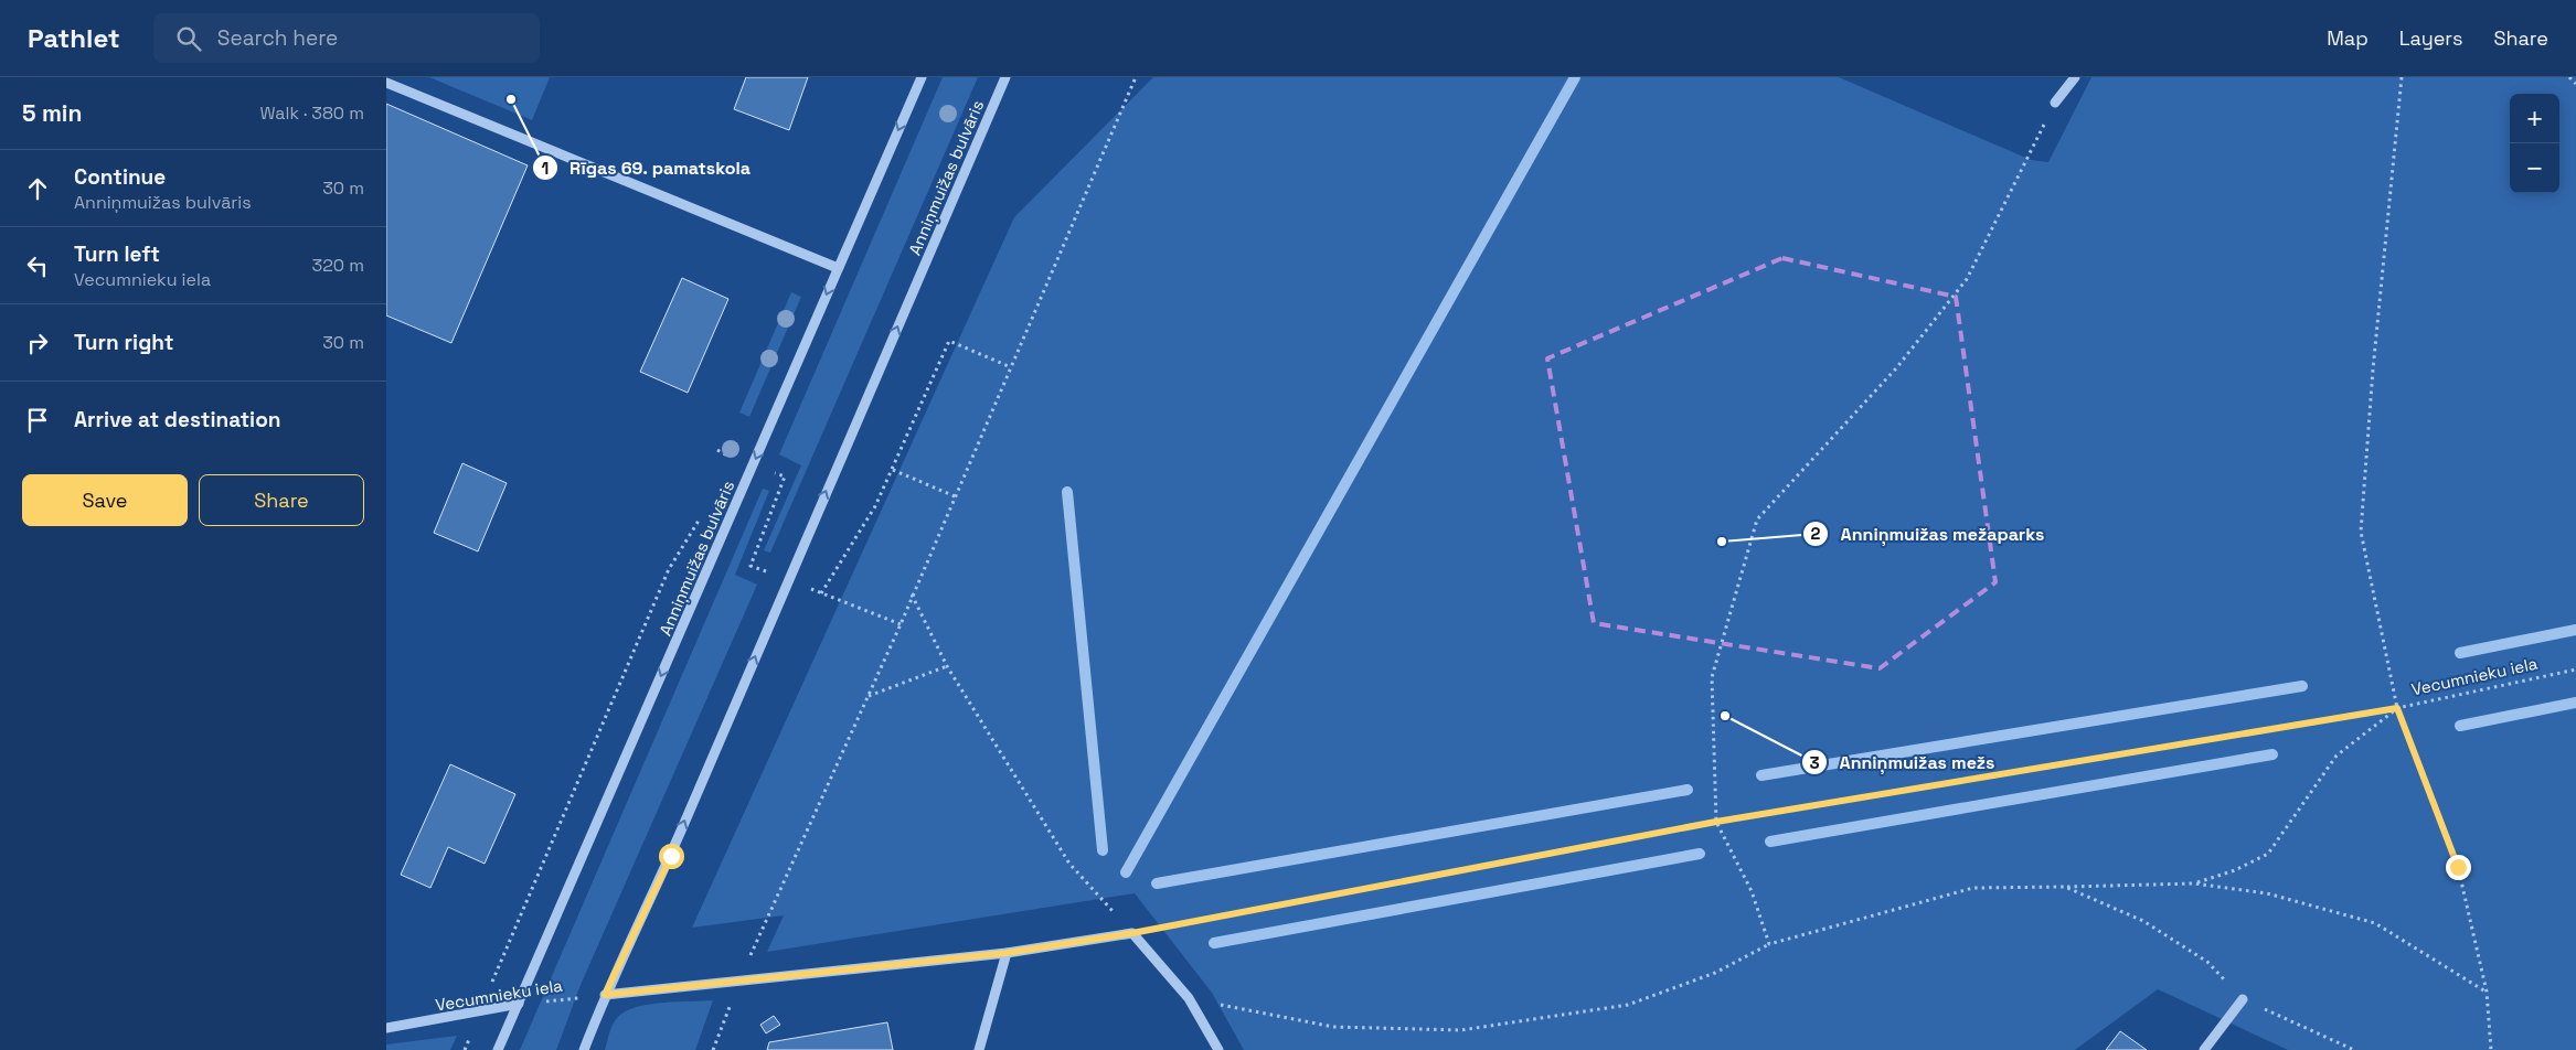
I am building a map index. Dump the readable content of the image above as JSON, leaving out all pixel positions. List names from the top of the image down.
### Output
{
  "streets": {
    "street": ["Anniņmuižas bulvāris", "Vecumnieku iela"]
  },
  "crossings": [
    ["Anniņmuižas bulvāris", "Vecumnieku iela"]
  ],
  "places": ["Rīgas 69. pamatskola", "Anniņmuižas mežaparks", "Anniņmuižas mežs"],
  "page": {
    "header": "Pathlet",
    "search": "Search here",
    "nav": ["Map", "Layers", "Share"],
    "heading": ["5 min", "Walk · 380 m"],
    "map_buttons": ["+", "−"],
    "list": [
      ["Continue", "Anniņmuižas bulvāris", "30 m"],
      ["Turn left", "Vecumnieku iela", "320 m"],
      ["Turn right", "30 m"],
      "Arrive at destination"
    ],
    "buttons": ["Save", "Share"]
  }
}
